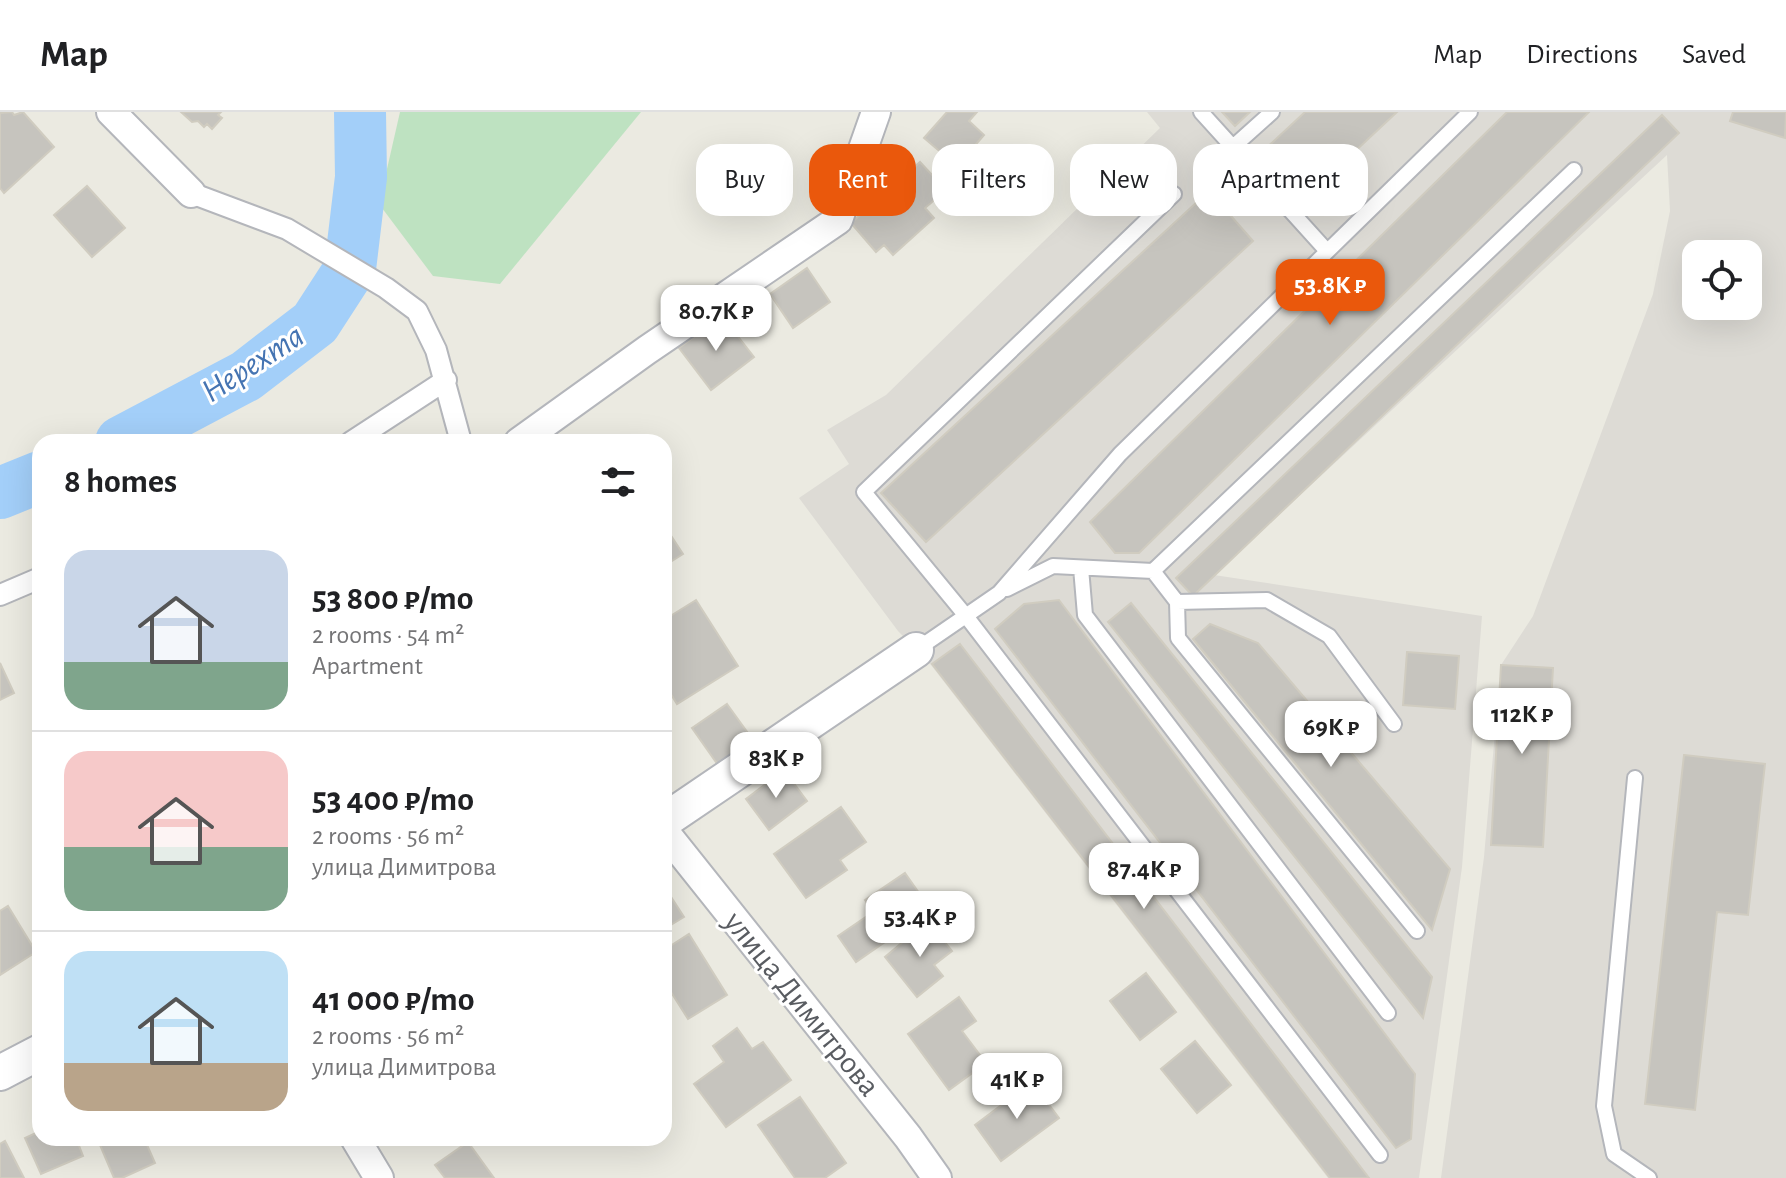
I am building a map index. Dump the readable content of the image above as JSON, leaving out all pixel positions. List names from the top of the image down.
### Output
{
  "streets": {
    "street": ["улица Димитрова"]
  },
  "water": ["Нерехта"],
  "page": {
    "header": "Map",
    "nav": ["Map", "Directions", "Saved"],
    "chip": [
      "Buy",
      "Rent",
      "Filters",
      "New",
      "Apartment"
    ],
    "price": [
      "53.8K ₽",
      "80.7K ₽",
      "112K ₽",
      "69K ₽",
      "83K ₽",
      "87.4K ₽",
      "53.4K ₽",
      "41K ₽"
    ],
    "heading": "8 homes",
    "list": [
      {
        "name": "53 800 ₽/mo",
        "note": "2 rooms · 54 m² · Apartment"
      },
      {
        "name": "53 400 ₽/mo",
        "note": "2 rooms · 56 m² · улица Димитрова"
      },
      {
        "name": "41 000 ₽/mo",
        "note": "2 rooms · 56 m² · улица Димитрова"
      }
    ]
  }
}
